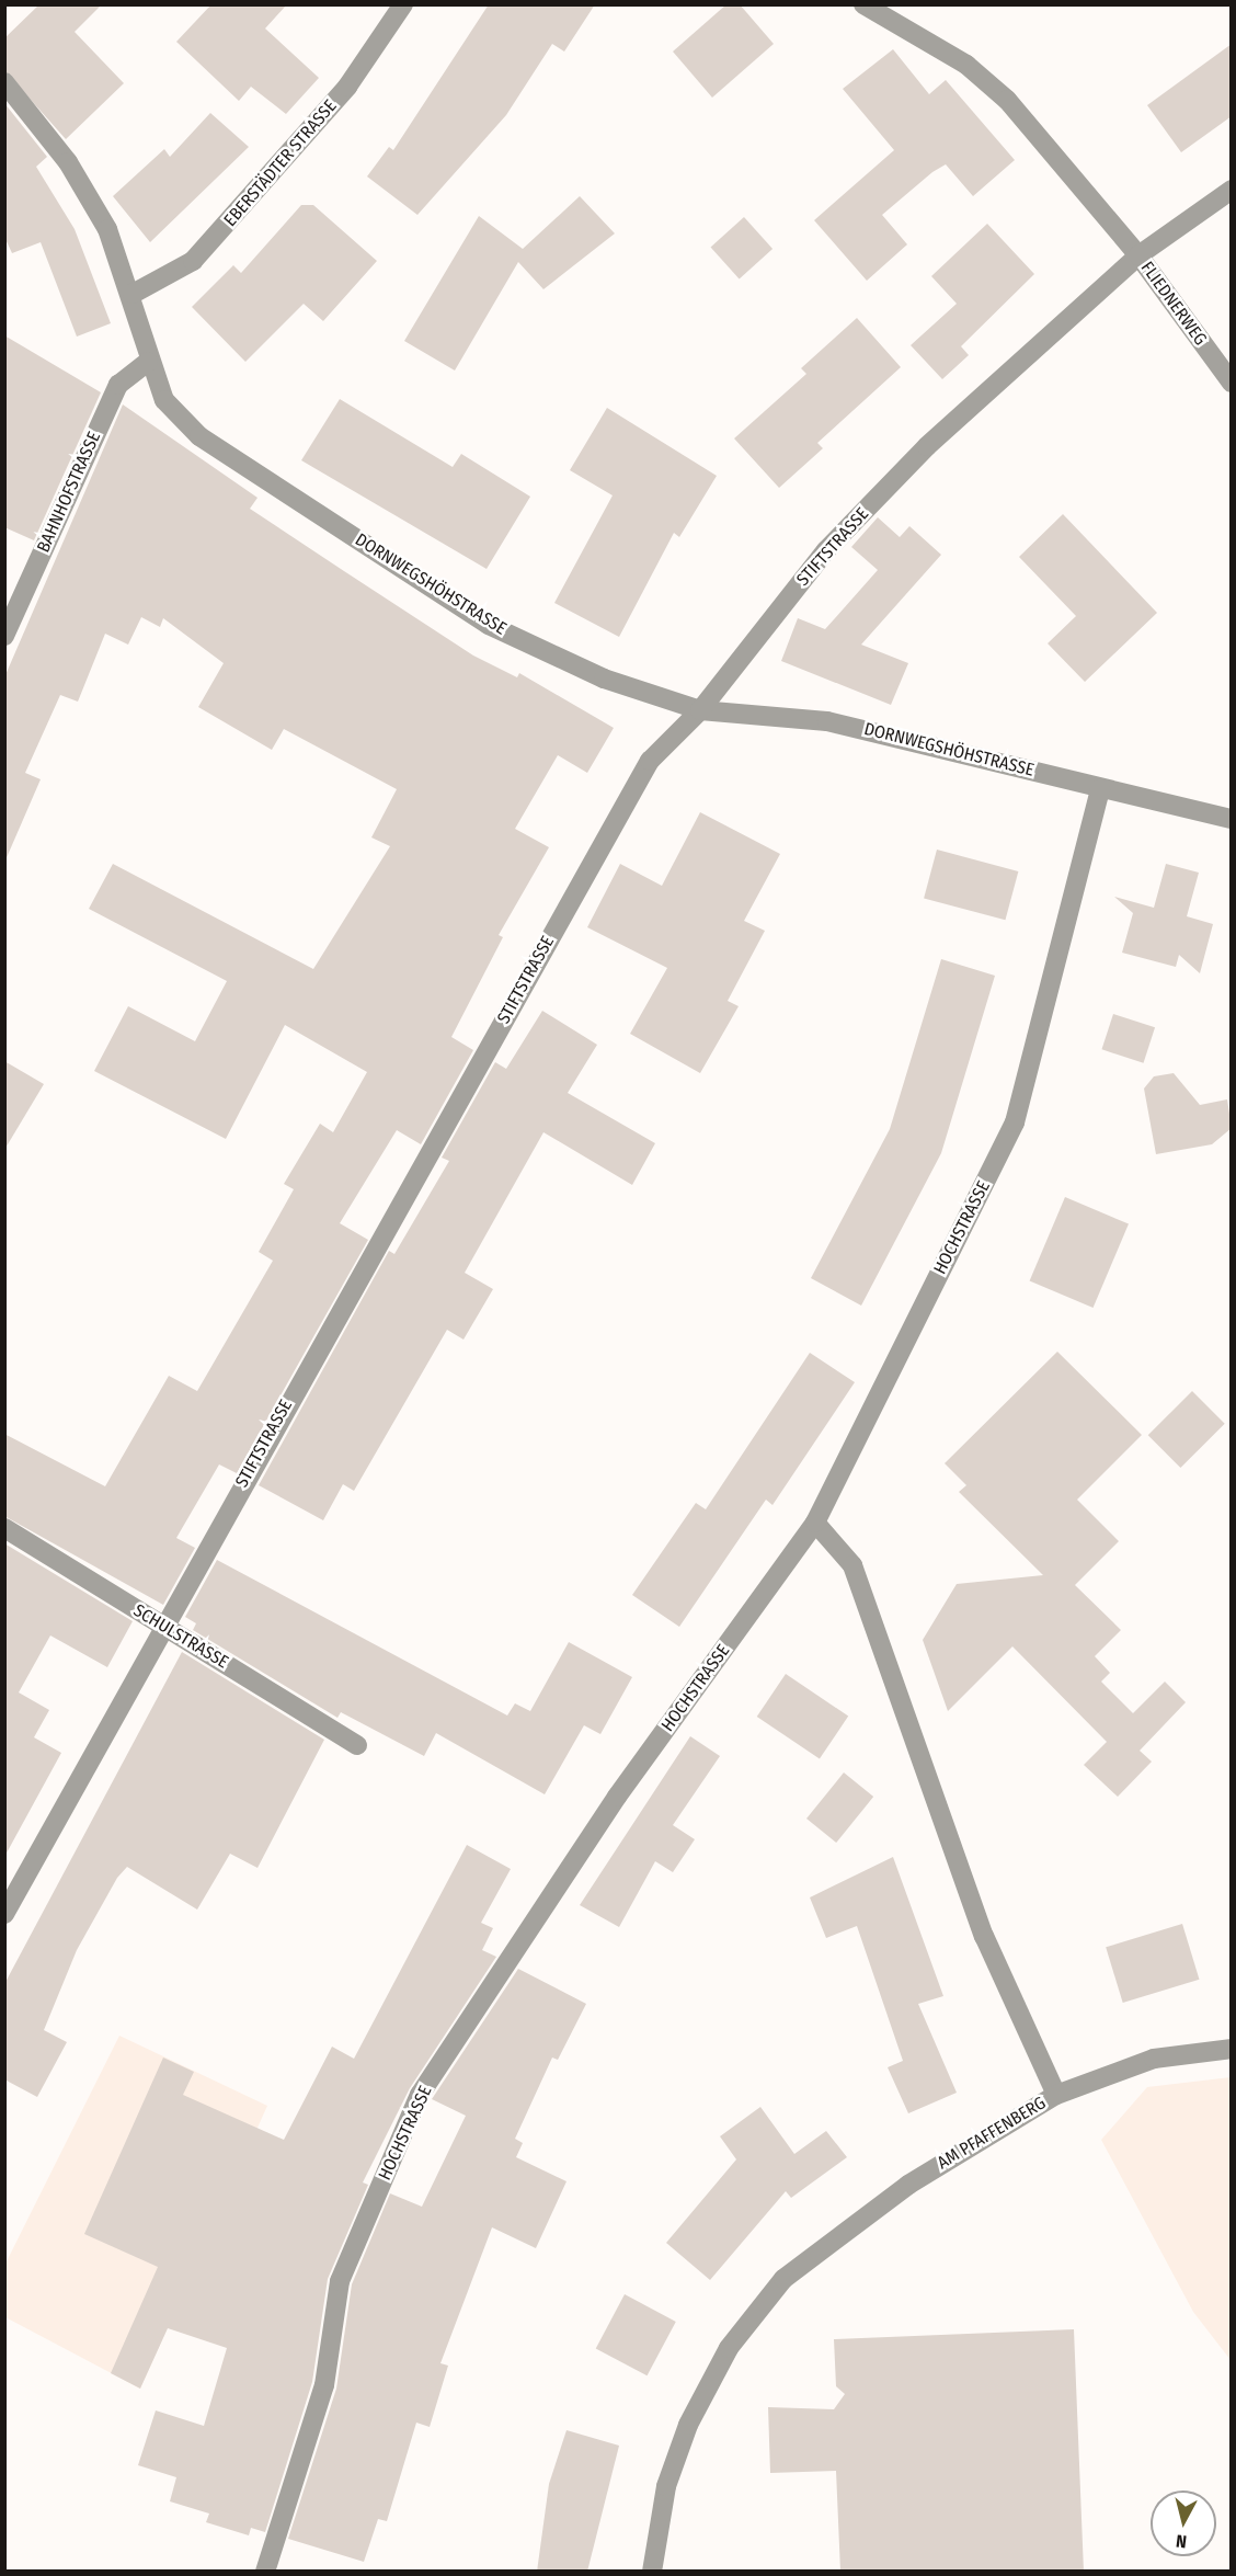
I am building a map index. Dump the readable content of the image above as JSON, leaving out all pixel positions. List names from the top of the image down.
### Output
{
  "streets": {
    "street": [
      "EBERSTÄDTER STRASSE",
      "FLIEDNERWEG",
      "BAHNHOFSTRASSE",
      "STIFTSTRASSE",
      "DORNWEGSHÖHSTRASSE",
      "HOCHSTRASSE",
      "SCHULSTRASSE",
      "AM PFAFFENBERG"
    ]
  },
  "crossings": [
    ["EBERSTÄDTER STRASSE", "DORNWEGSHÖHSTRASSE"],
    ["FLIEDNERWEG", "STIFTSTRASSE"],
    ["BAHNHOFSTRASSE", "DORNWEGSHÖHSTRASSE"],
    ["STIFTSTRASSE", "DORNWEGSHÖHSTRASSE"],
    ["STIFTSTRASSE", "SCHULSTRASSE"],
    ["DORNWEGSHÖHSTRASSE", "HOCHSTRASSE"],
    ["HOCHSTRASSE", "AM PFAFFENBERG"]
  ],
  "north": "bottom"
}
